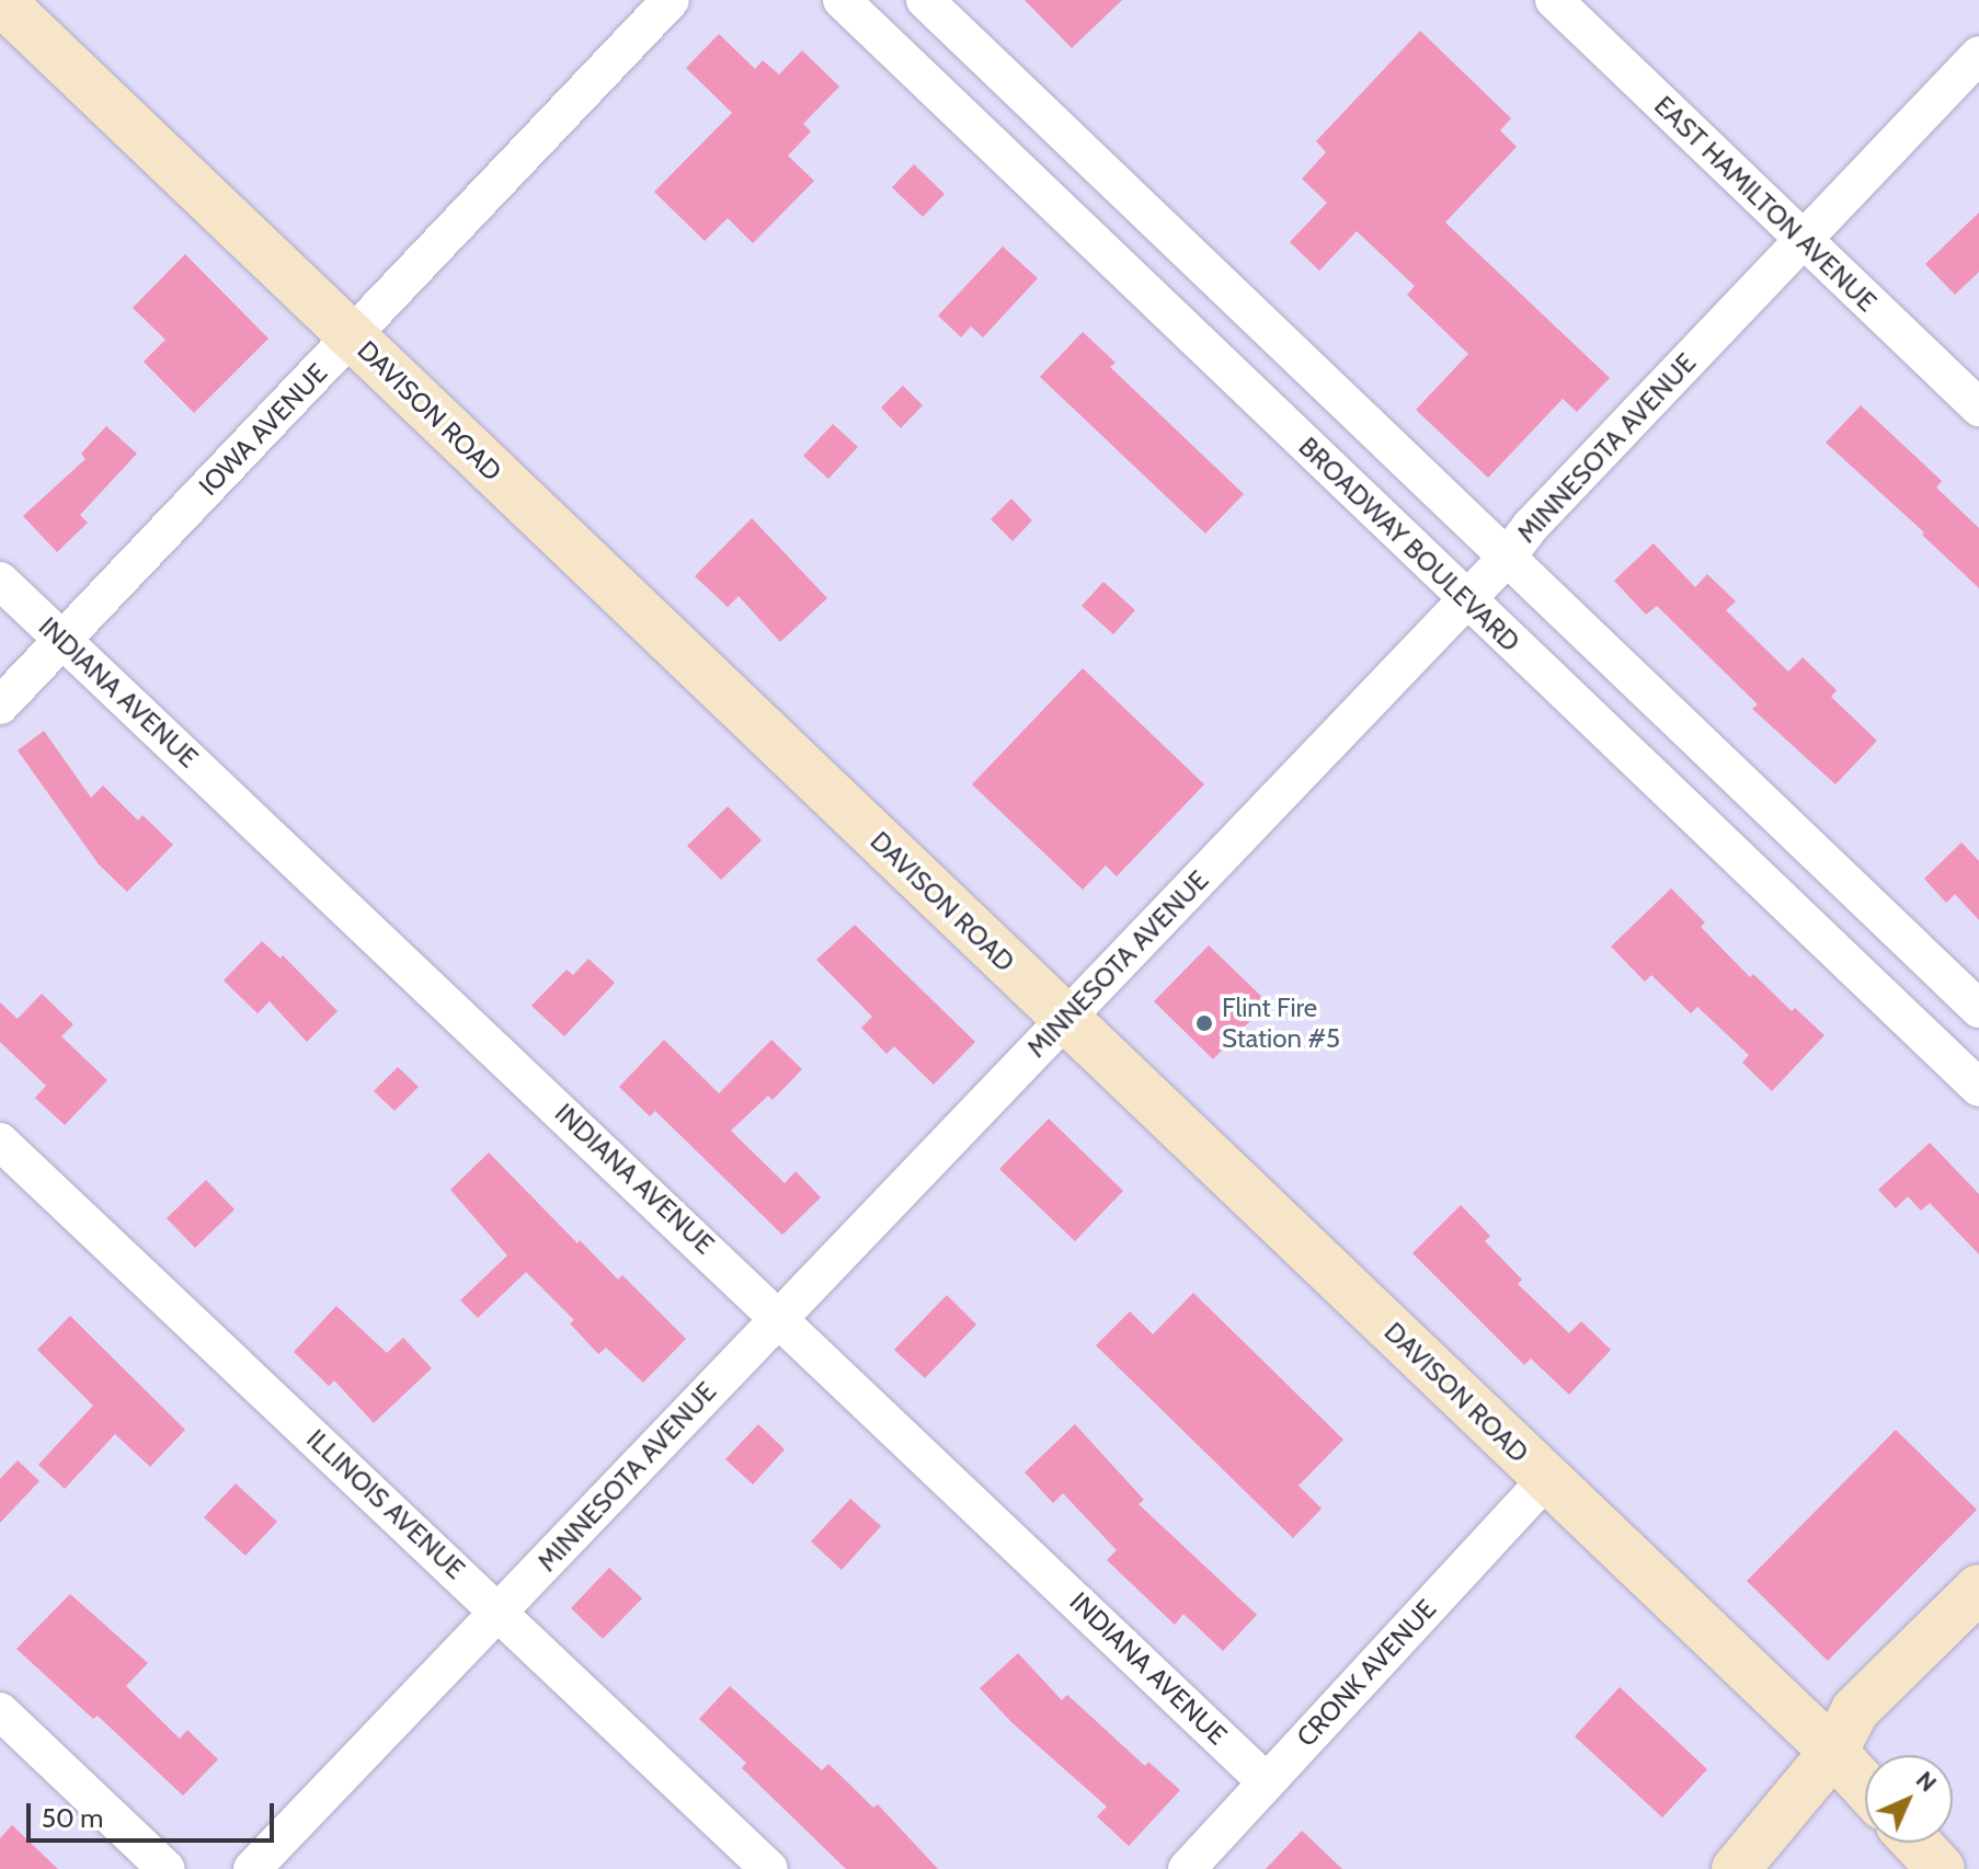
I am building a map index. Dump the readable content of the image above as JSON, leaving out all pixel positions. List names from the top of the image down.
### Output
{
  "streets": {
    "main road": ["DAVISON ROAD"],
    "street": [
      "EAST HAMILTON AVENUE",
      "IOWA AVENUE",
      "MINNESOTA AVENUE",
      "BROADWAY BOULEVARD",
      "INDIANA AVENUE",
      "ILLINOIS AVENUE",
      "CRONK AVENUE"
    ]
  },
  "crossings": [
    ["EAST HAMILTON AVENUE", "MINNESOTA AVENUE"],
    ["DAVISON ROAD", "IOWA AVENUE"],
    ["DAVISON ROAD", "MINNESOTA AVENUE"],
    ["DAVISON ROAD", "CRONK AVENUE"],
    ["IOWA AVENUE", "INDIANA AVENUE"],
    ["MINNESOTA AVENUE", "BROADWAY BOULEVARD"],
    ["MINNESOTA AVENUE", "INDIANA AVENUE"],
    ["MINNESOTA AVENUE", "ILLINOIS AVENUE"],
    ["INDIANA AVENUE", "CRONK AVENUE"]
  ],
  "places": ["Flint Fire Station #5"],
  "scale_bar": "50 m",
  "north": "top right"
}
